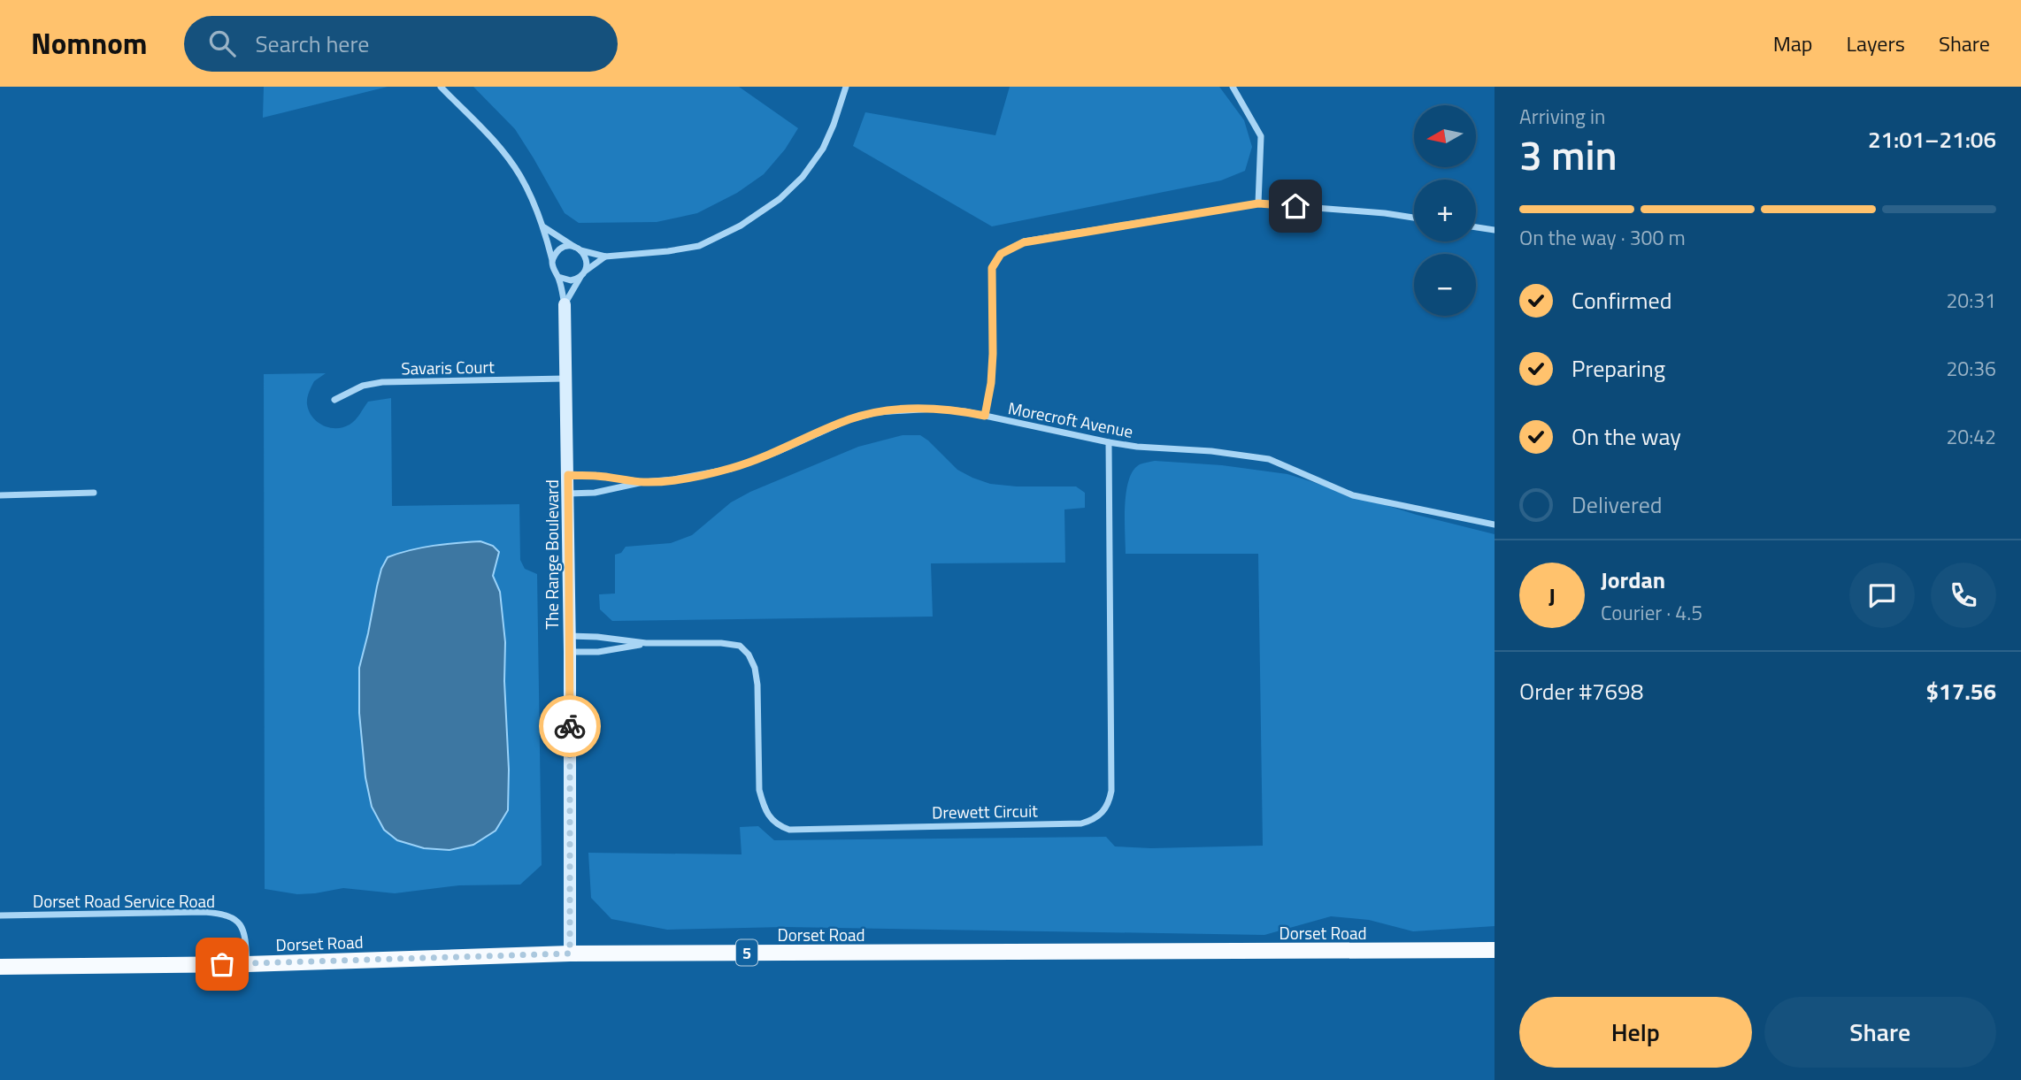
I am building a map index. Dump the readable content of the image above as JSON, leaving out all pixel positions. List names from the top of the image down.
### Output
{
  "streets": {
    "main road": ["Dorset Road", "5"],
    "street": [
      "Savaris Court",
      "Morecroft Avenue",
      "The Range Boulevard",
      "Drewett Circuit",
      "Dorset Road Service Road"
    ]
  },
  "crossings": [
    ["Savaris Court", "The Range Boulevard"],
    ["Morecroft Avenue", "The Range Boulevard"],
    ["Morecroft Avenue", "Drewett Circuit"],
    ["The Range Boulevard", "Drewett Circuit"],
    ["The Range Boulevard", "Dorset Road"],
    ["Dorset Road Service Road", "Dorset Road"]
  ],
  "north": "left",
  "page": {
    "header": "Nomnom",
    "search": "Search here",
    "nav": ["Map", "Layers", "Share"],
    "heading": ["3 min", "Arriving in", "21:01–21:06"],
    "panel": [
      "Jordan",
      "Courier · 4.5",
      "Order #7698",
      "$17.56"
    ],
    "map_buttons": ["+", "−"],
    "bar": "On the way · 300 m",
    "list": [
      ["Confirmed", "20:31"],
      ["Preparing", "20:36"],
      ["On the way", "20:42"],
      "Delivered"
    ],
    "round": "J",
    "buttons": ["Help", "Share"]
  }
}
